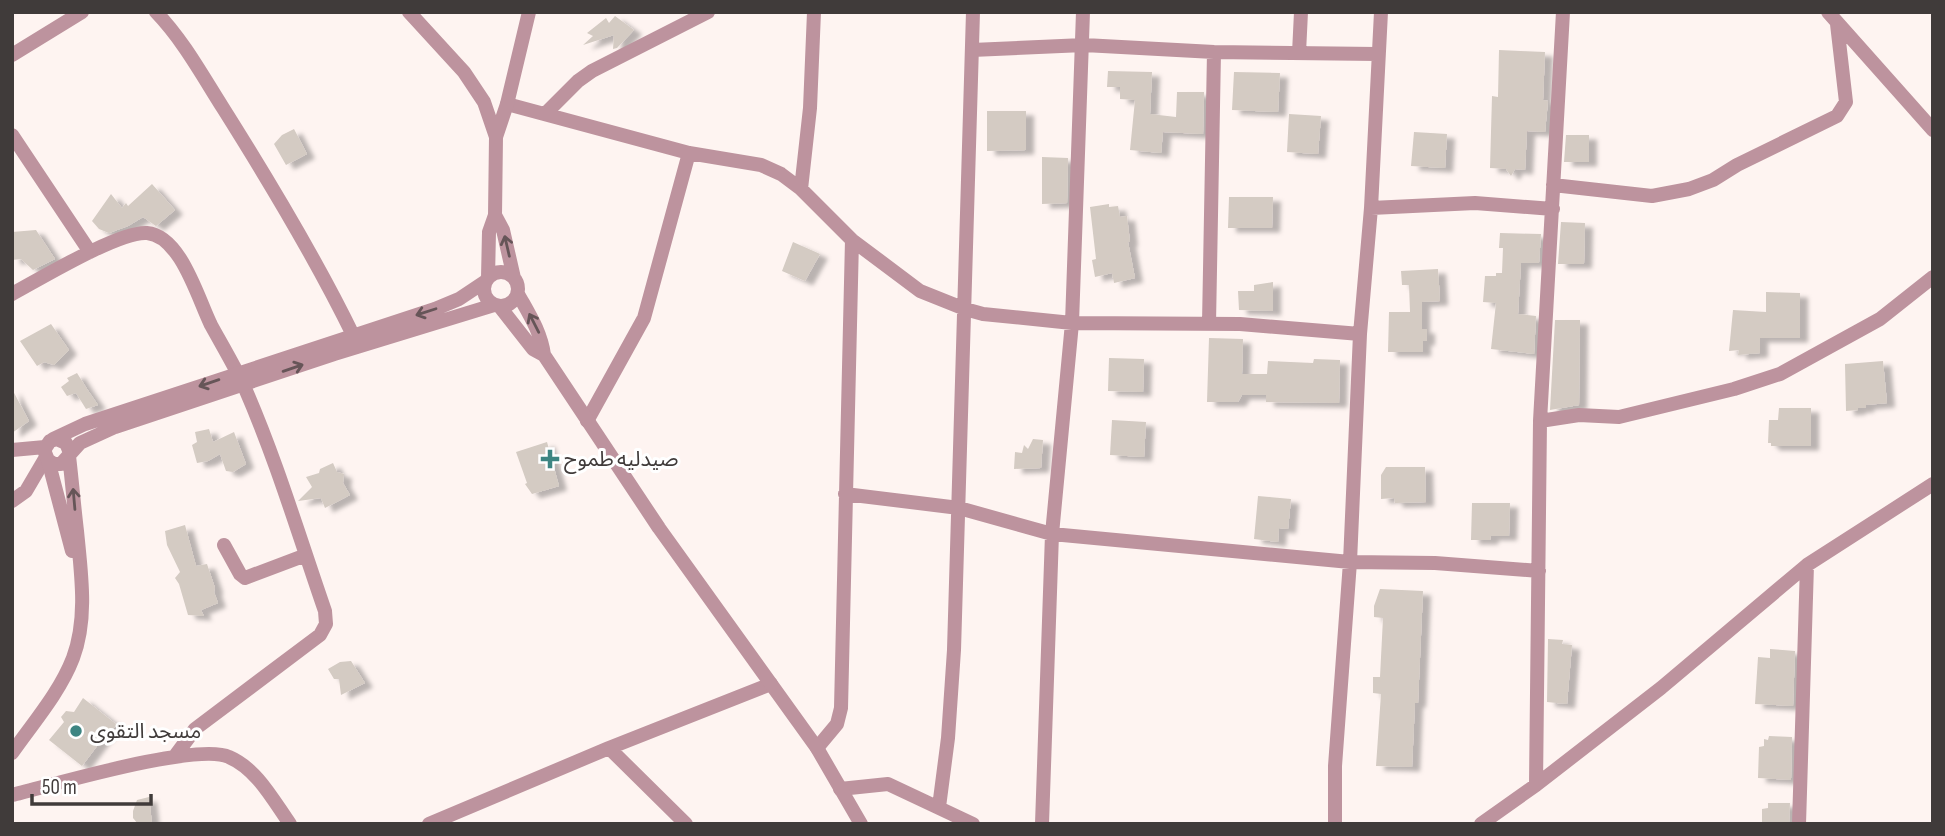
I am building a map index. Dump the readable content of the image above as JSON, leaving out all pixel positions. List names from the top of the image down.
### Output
{
  "places": {
    "health": ["صيدليه طموح"],
    "other": ["مسجد التقوى"]
  },
  "scale_bar": "50 m"
}
